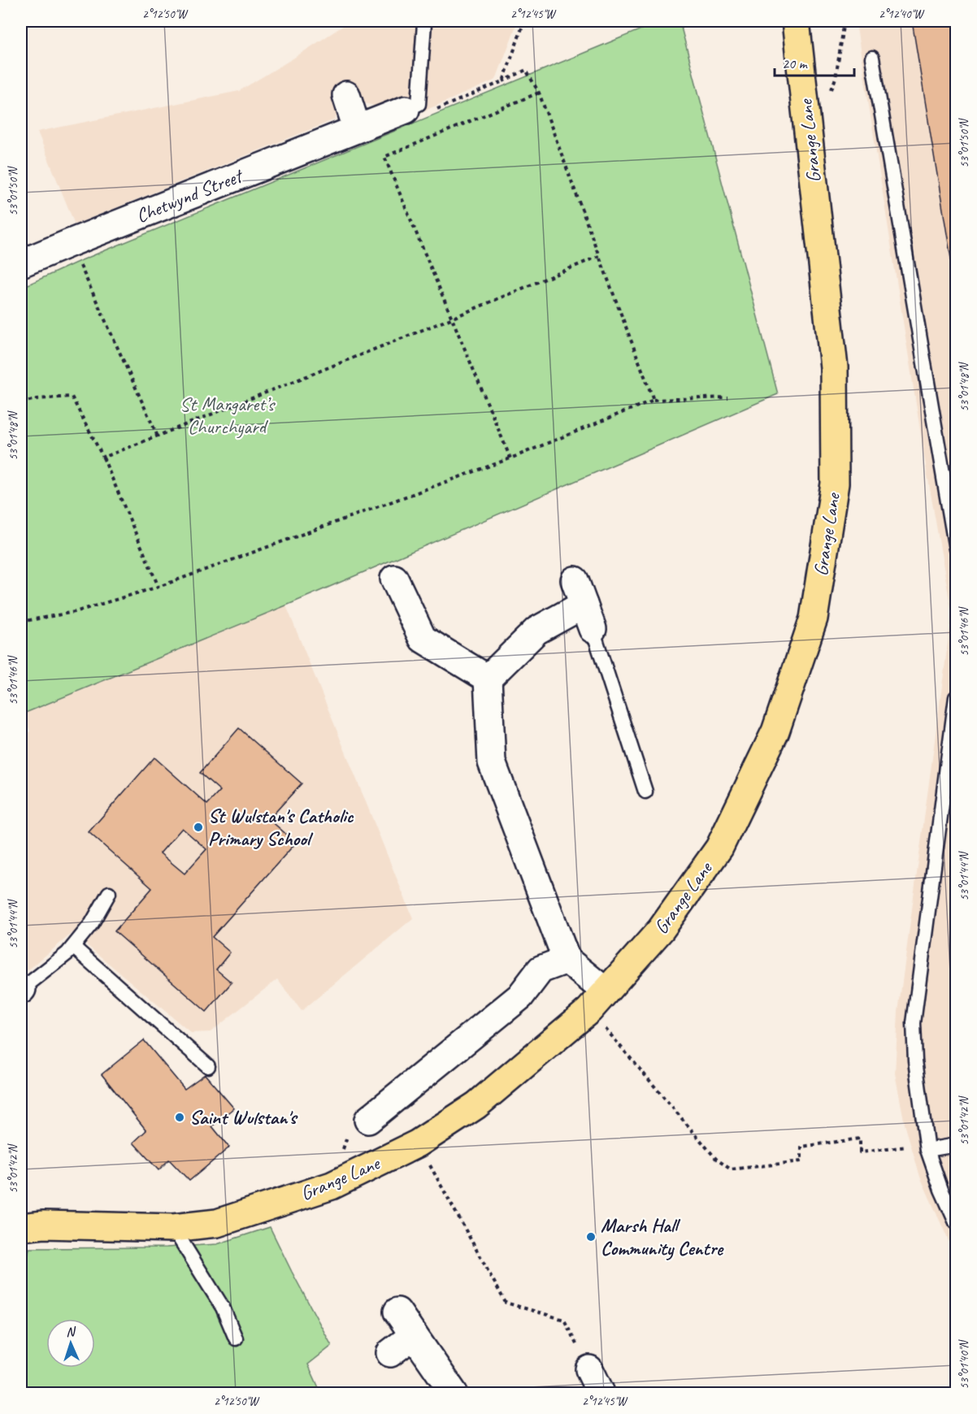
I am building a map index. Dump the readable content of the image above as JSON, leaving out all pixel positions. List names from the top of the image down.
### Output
{
  "streets": {
    "highway": ["Grange Lane"],
    "street": ["Chetwynd Street"]
  },
  "parks": ["St Margaret’s Churchyard"],
  "places": ["St Wulstan's Catholic Primary School", "Saint Wulstan's", "Marsh Hall Community Centre"],
  "scale_bar": "20 m",
  "north": "top",
  "coordinates": [
    "2°12'50\"W",
    "2°12'45\"W",
    "2°12'40\"W",
    "53°01'50\"N",
    "53°01'48\"N",
    "53°01'46\"N",
    "53°01'44\"N",
    "53°01'42\"N",
    "53°01'40\"N"
  ]
}
